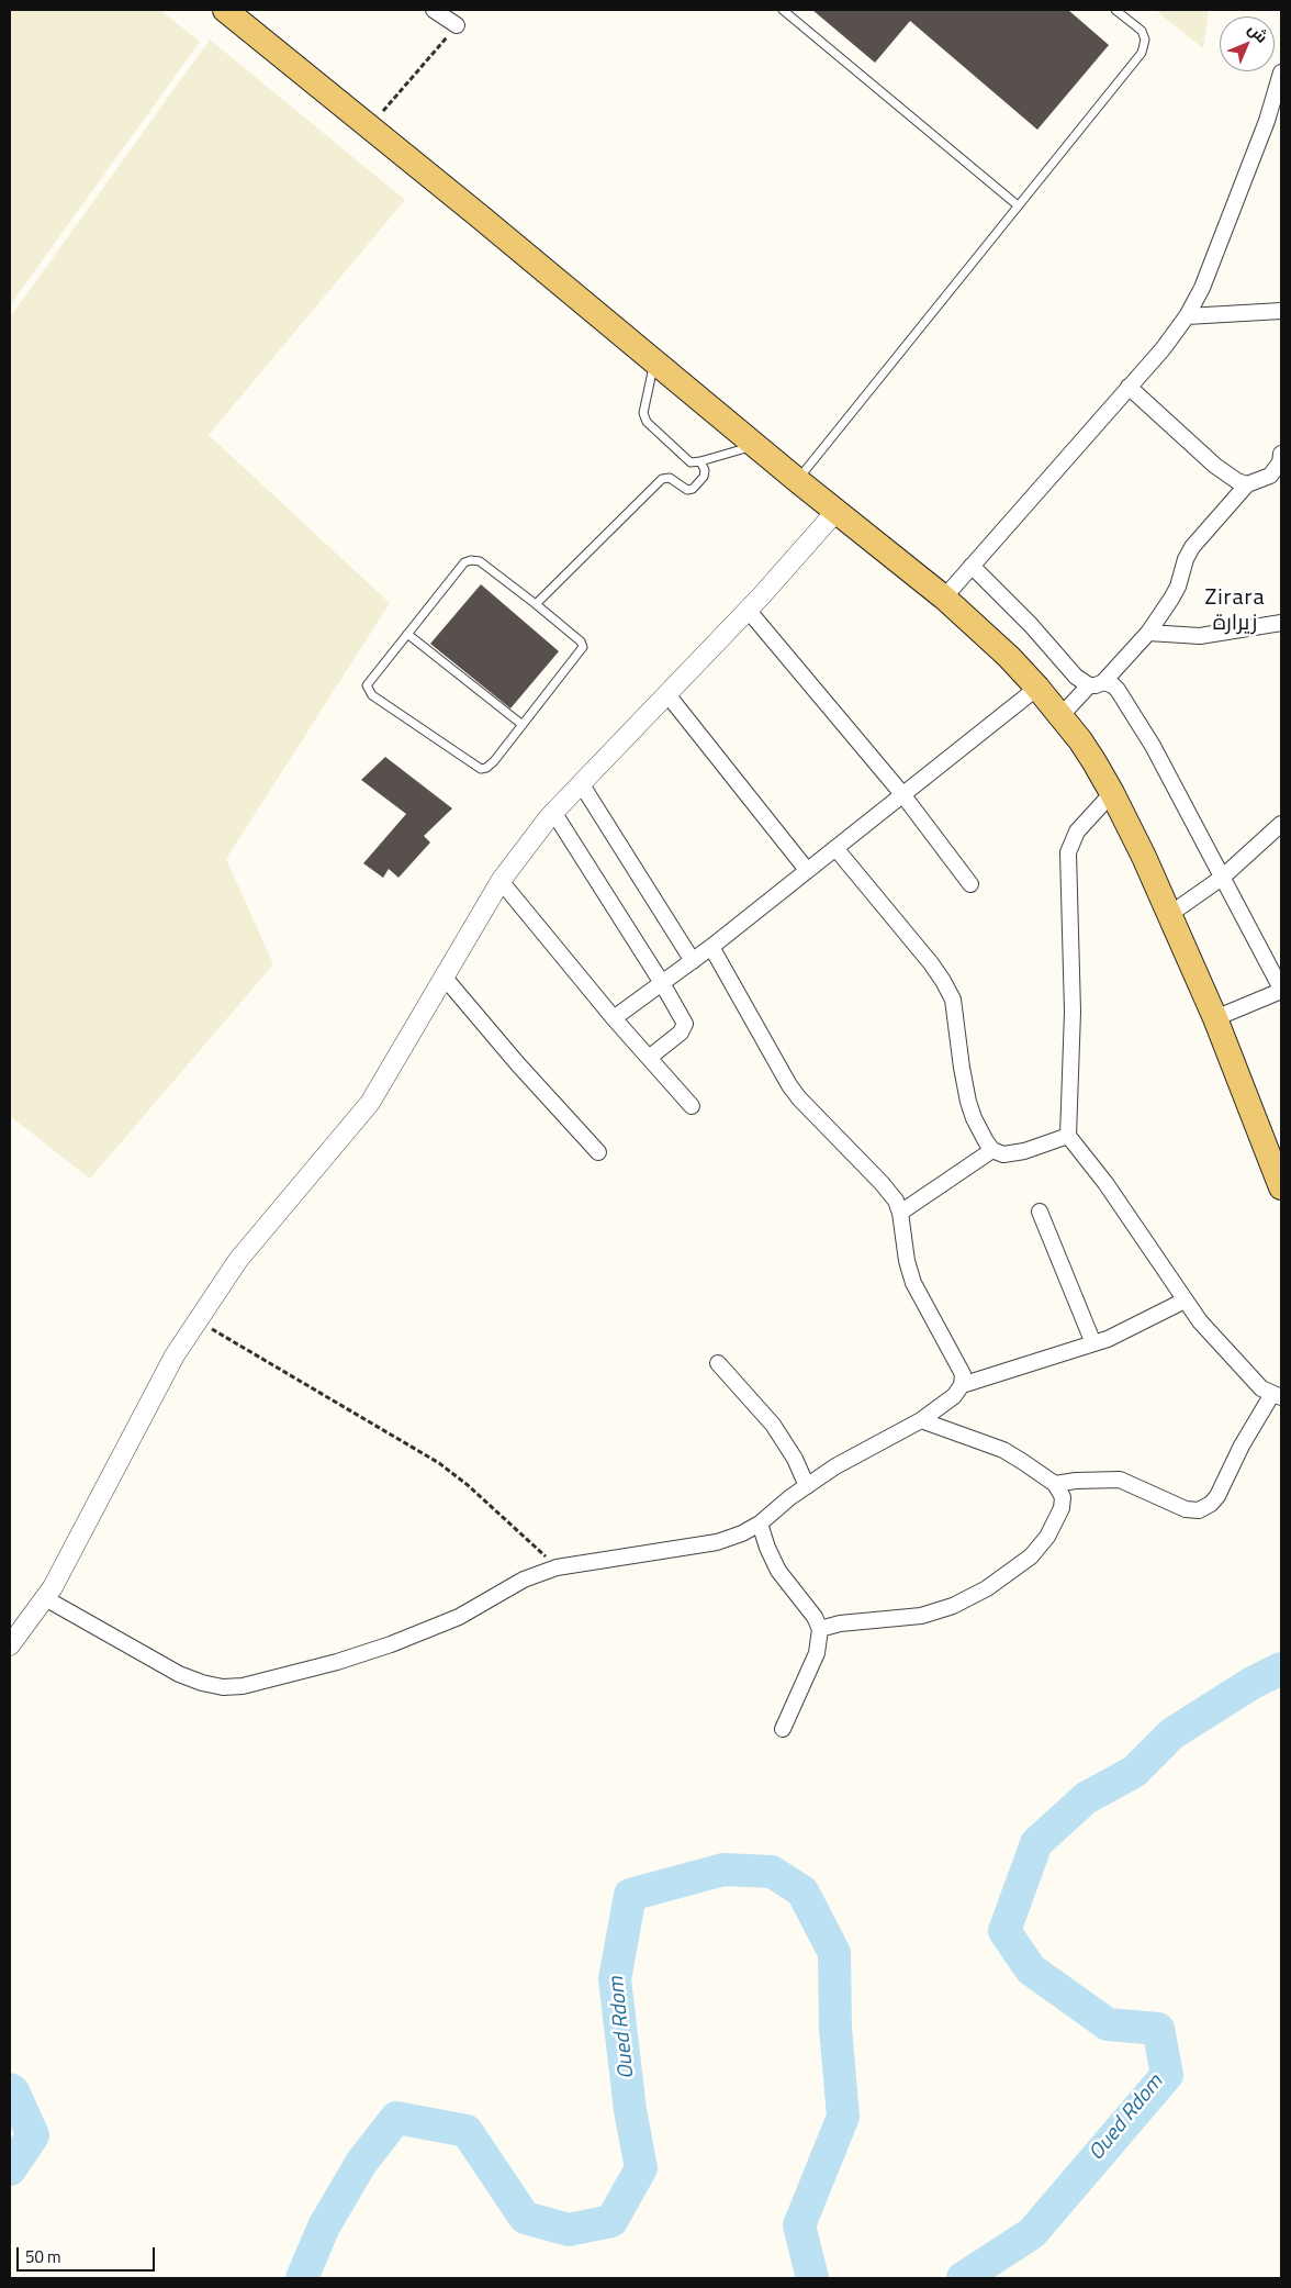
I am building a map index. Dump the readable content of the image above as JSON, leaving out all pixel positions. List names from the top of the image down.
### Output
{
  "districts": ["Zirara زيرارة"],
  "water": ["Oued Rdom"],
  "scale_bar": "50 m",
  "north": "top right"
}
